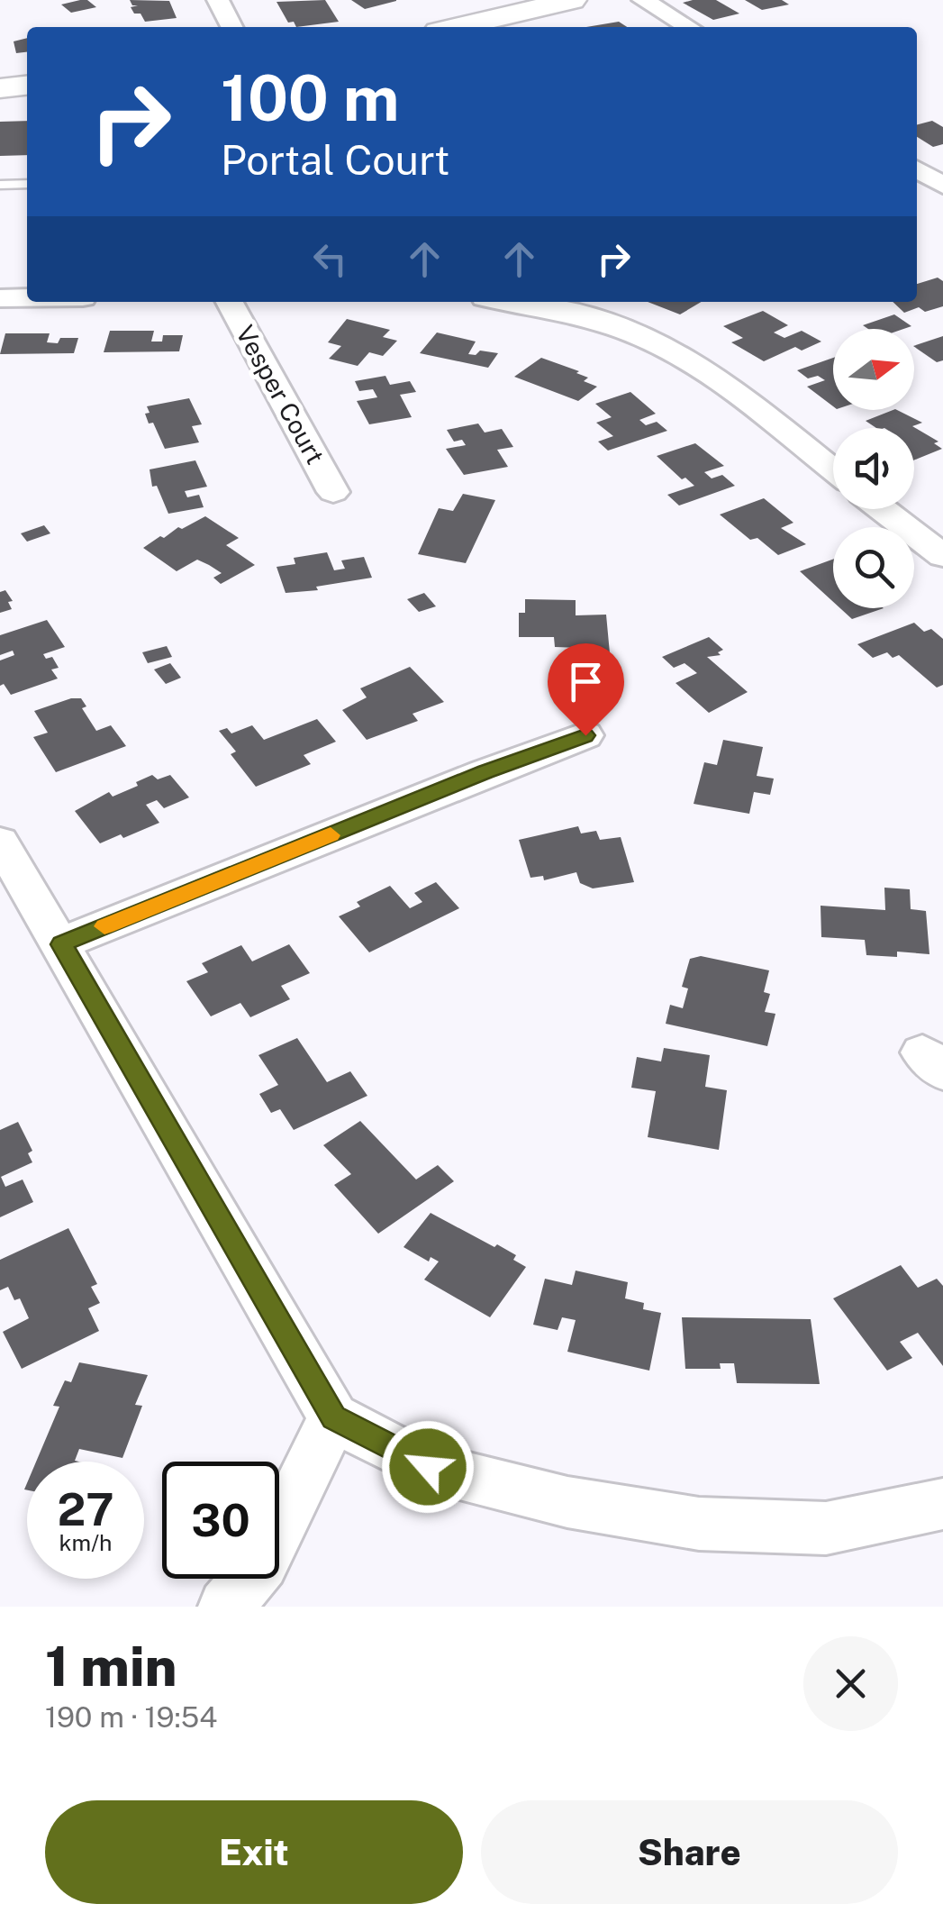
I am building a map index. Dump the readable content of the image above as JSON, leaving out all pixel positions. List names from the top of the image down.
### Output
{
  "streets": {
    "street": ["Vesper Court"]
  },
  "north": "right",
  "page": {
    "turn": ["100 m", "Portal Court"],
    "speed": "27 km/h",
    "limit": "30",
    "heading": ["1 min", "190 m · 19:54"],
    "buttons": ["Exit", "Share"]
  }
}
